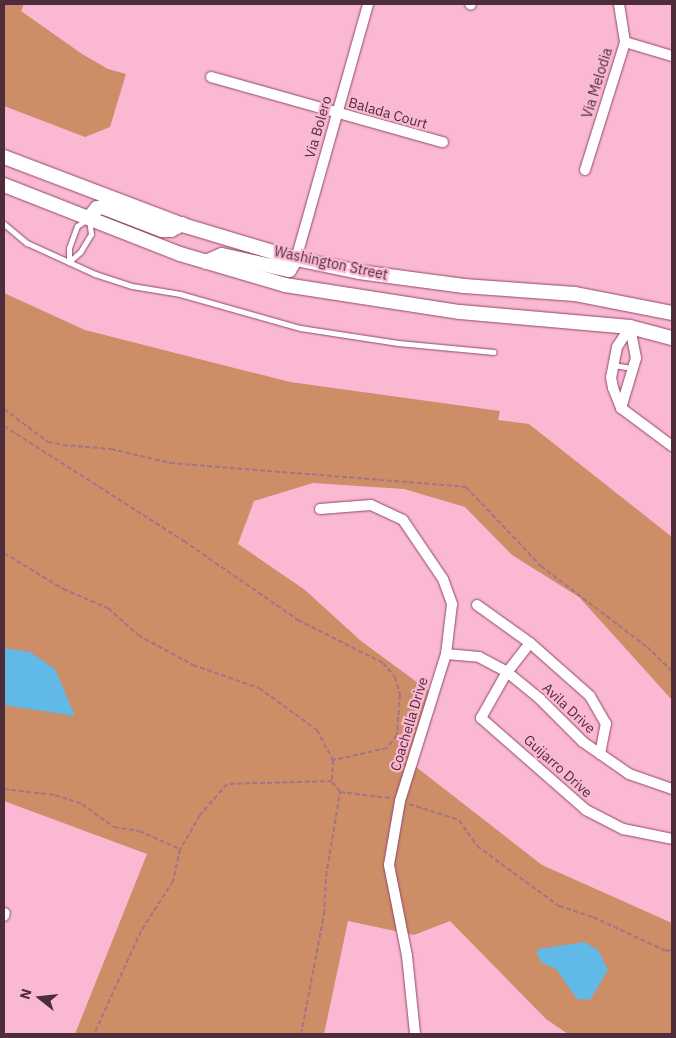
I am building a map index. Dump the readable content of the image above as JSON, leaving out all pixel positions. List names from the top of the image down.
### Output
{
  "streets": {
    "main road": ["Washington Street"],
    "street": [
      "Via Melodia",
      "Balada Court",
      "Via Bolero",
      "Avila Drive",
      "Coachella Drive",
      "Guijarro Drive"
    ]
  },
  "crossings": [
    ["Balada Court", "Via Bolero"],
    ["Via Bolero", "Washington Street"],
    ["Avila Drive", "Coachella Drive"],
    ["Avila Drive", "Guijarro Drive"]
  ],
  "north": "left"
}
